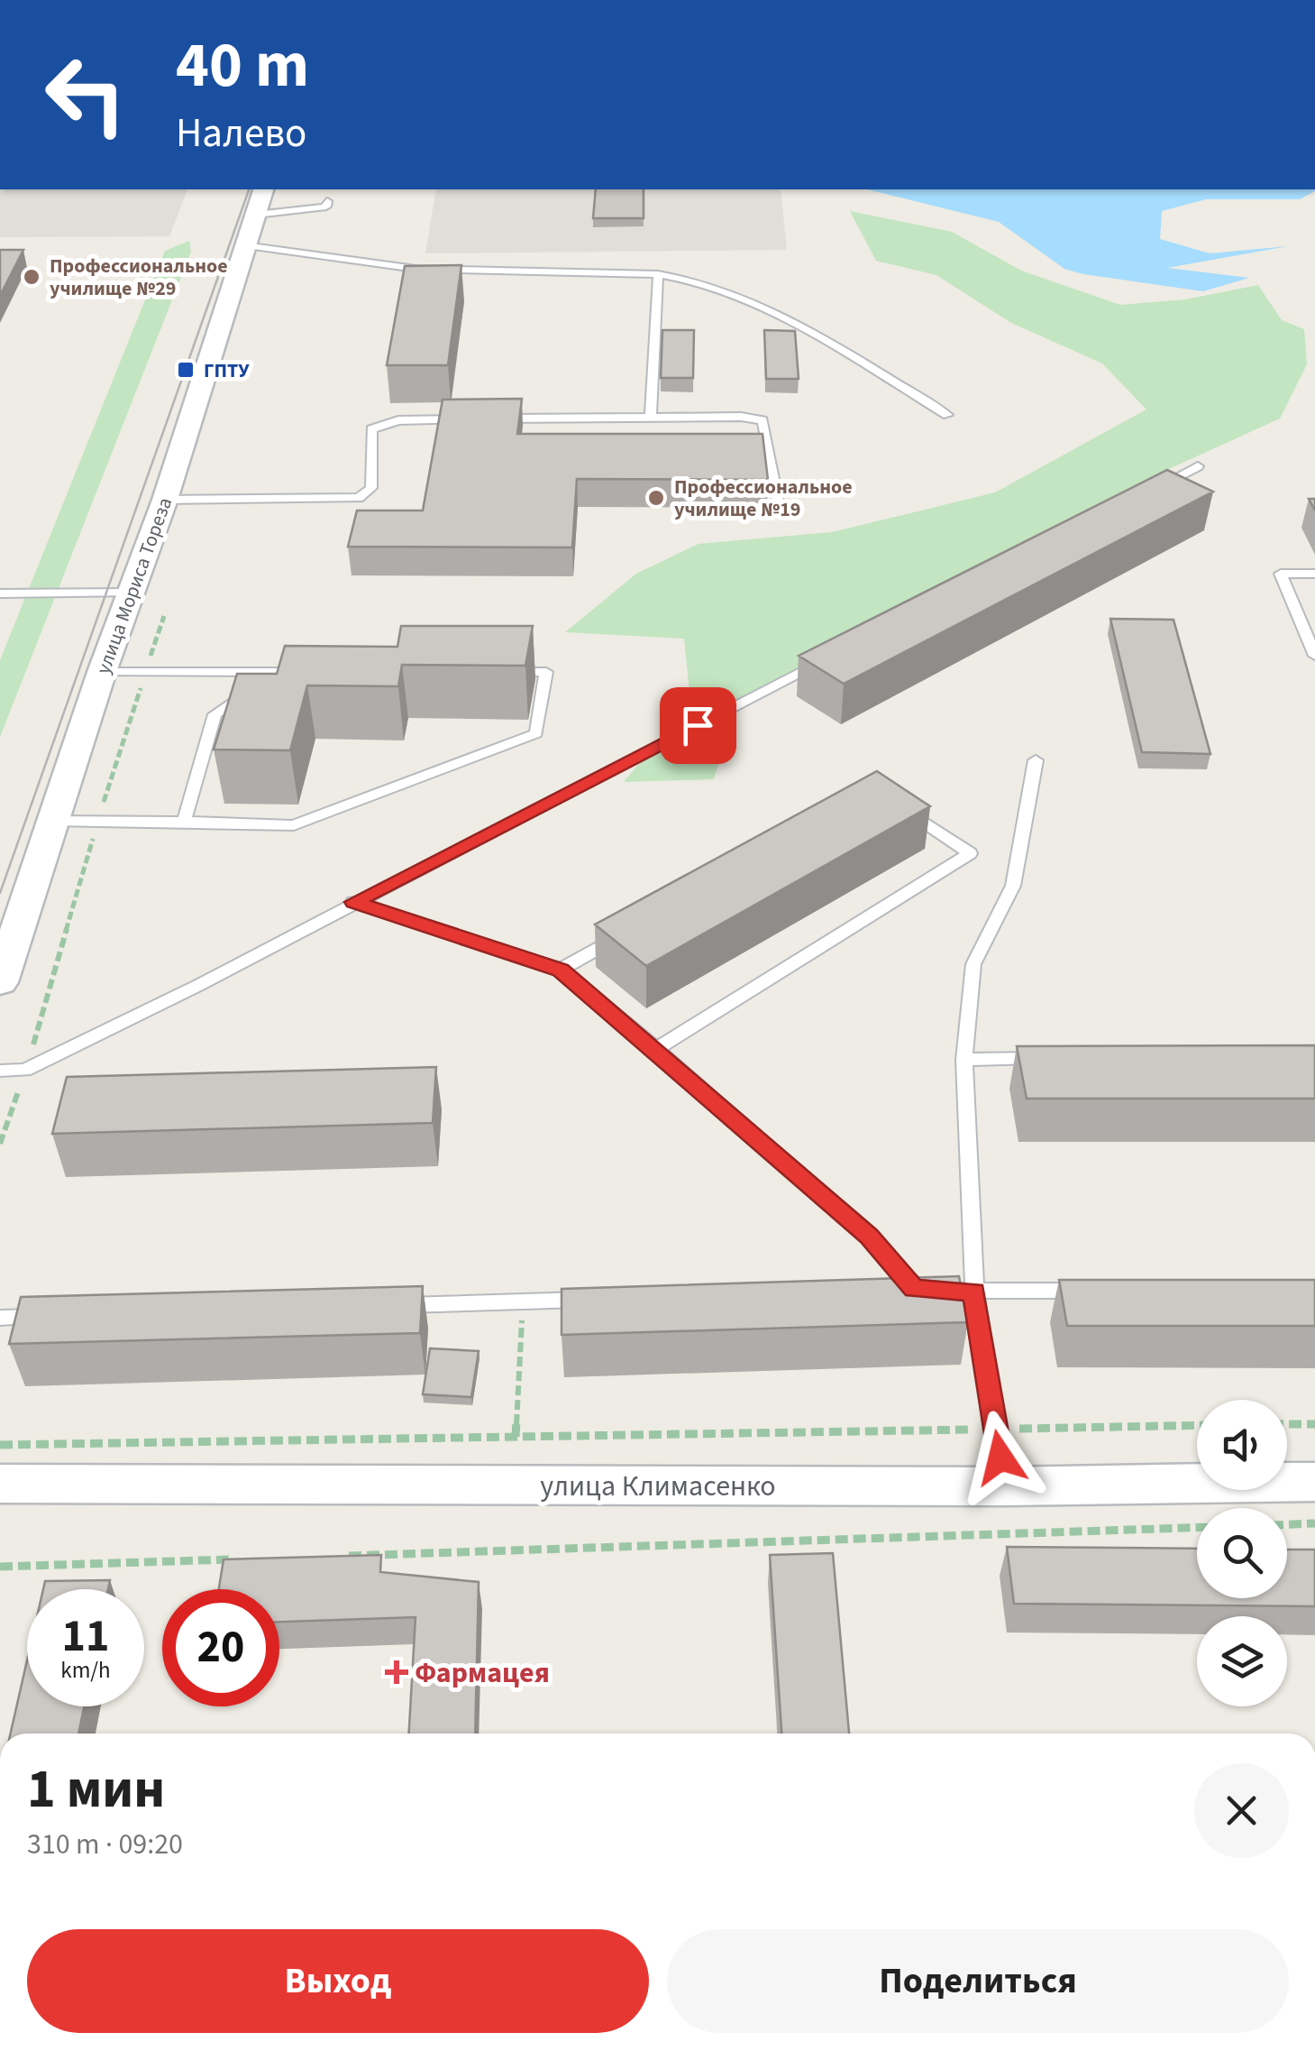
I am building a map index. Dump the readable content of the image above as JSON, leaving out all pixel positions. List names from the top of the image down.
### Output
{
  "streets": {
    "street": ["улица Мориса Тореза", "улица Климасенко"]
  },
  "places": {
    "other": ["Профессиональное училище №29", "Профессиональное училище №19"],
    "transit": ["ГПТУ"],
    "health": ["Фармацея"]
  },
  "page": {
    "turn": ["40 m", "Налево"],
    "speed": "11 km/h",
    "limit": "20",
    "heading": ["1 мин", "310 m · 09:20"],
    "buttons": ["Выход", "Поделиться"]
  }
}
